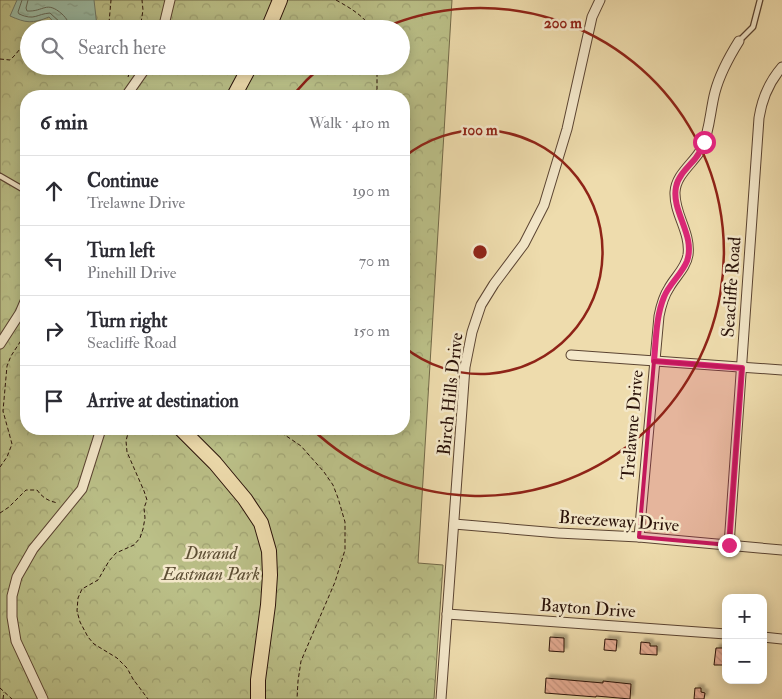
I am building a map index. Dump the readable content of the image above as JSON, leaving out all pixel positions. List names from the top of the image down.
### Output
{
  "streets": {
    "street": [
      "Seacliffe Road",
      "Birch Hills Drive",
      "Trelawne Drive",
      "Breezeway Drive",
      "Bayton Drive"
    ]
  },
  "crossings": [
    ["Seacliffe Road", "Breezeway Drive"],
    ["Birch Hills Drive", "Breezeway Drive"],
    ["Birch Hills Drive", "Bayton Drive"],
    ["Trelawne Drive", "Breezeway Drive"]
  ],
  "parks": ["Durand Eastman Park"],
  "page": {
    "search": "Search here",
    "heading": ["6 min", "Walk · 410 m"],
    "list": [
      ["Continue", "Trelawne Drive", "190 m"],
      ["Turn left", "Pinehill Drive", "70 m"],
      ["Turn right", "Seacliffe Road", "150 m"],
      "Arrive at destination"
    ],
    "map_buttons": ["+", "−"]
  },
  "rings": ["200 m", "100 m"]
}
